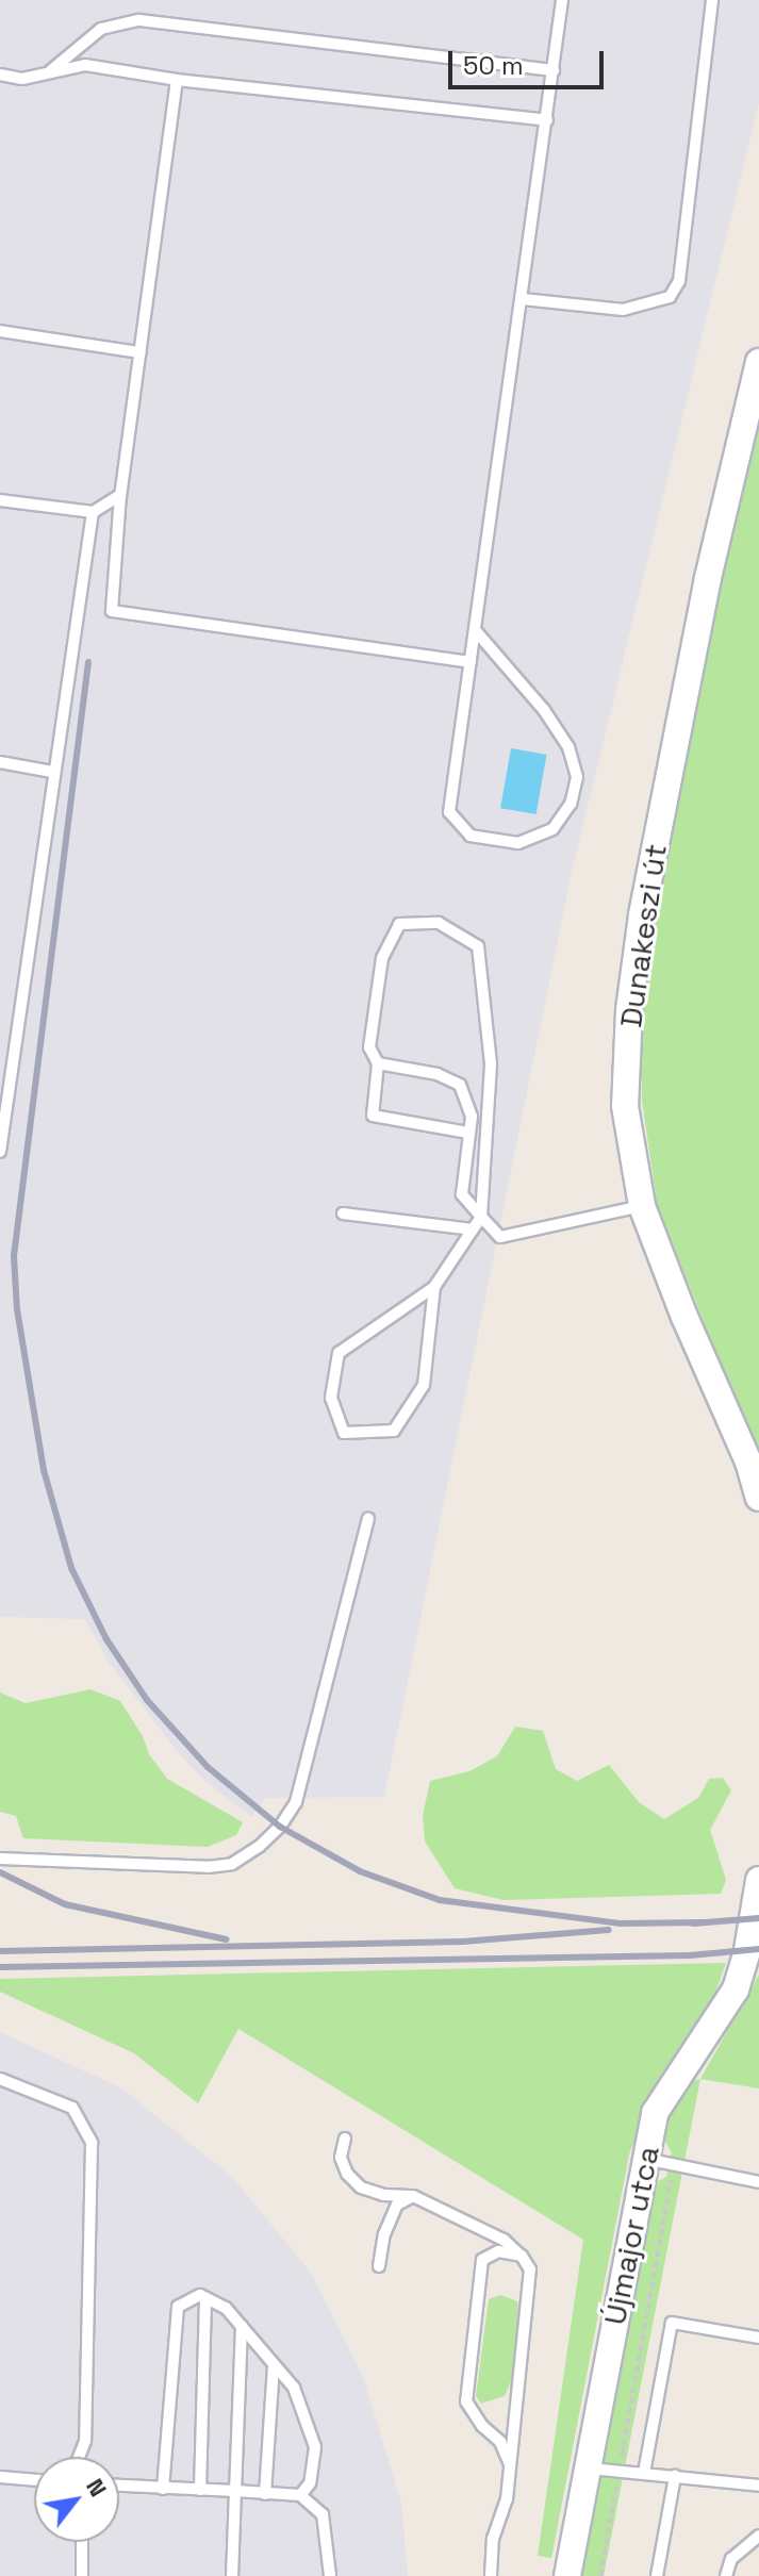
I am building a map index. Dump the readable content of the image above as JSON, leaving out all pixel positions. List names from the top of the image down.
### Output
{
  "streets": {
    "street": ["Dunakeszi út", "Újmajor utca"]
  },
  "scale_bar": "50 m",
  "north": "top right"
}
